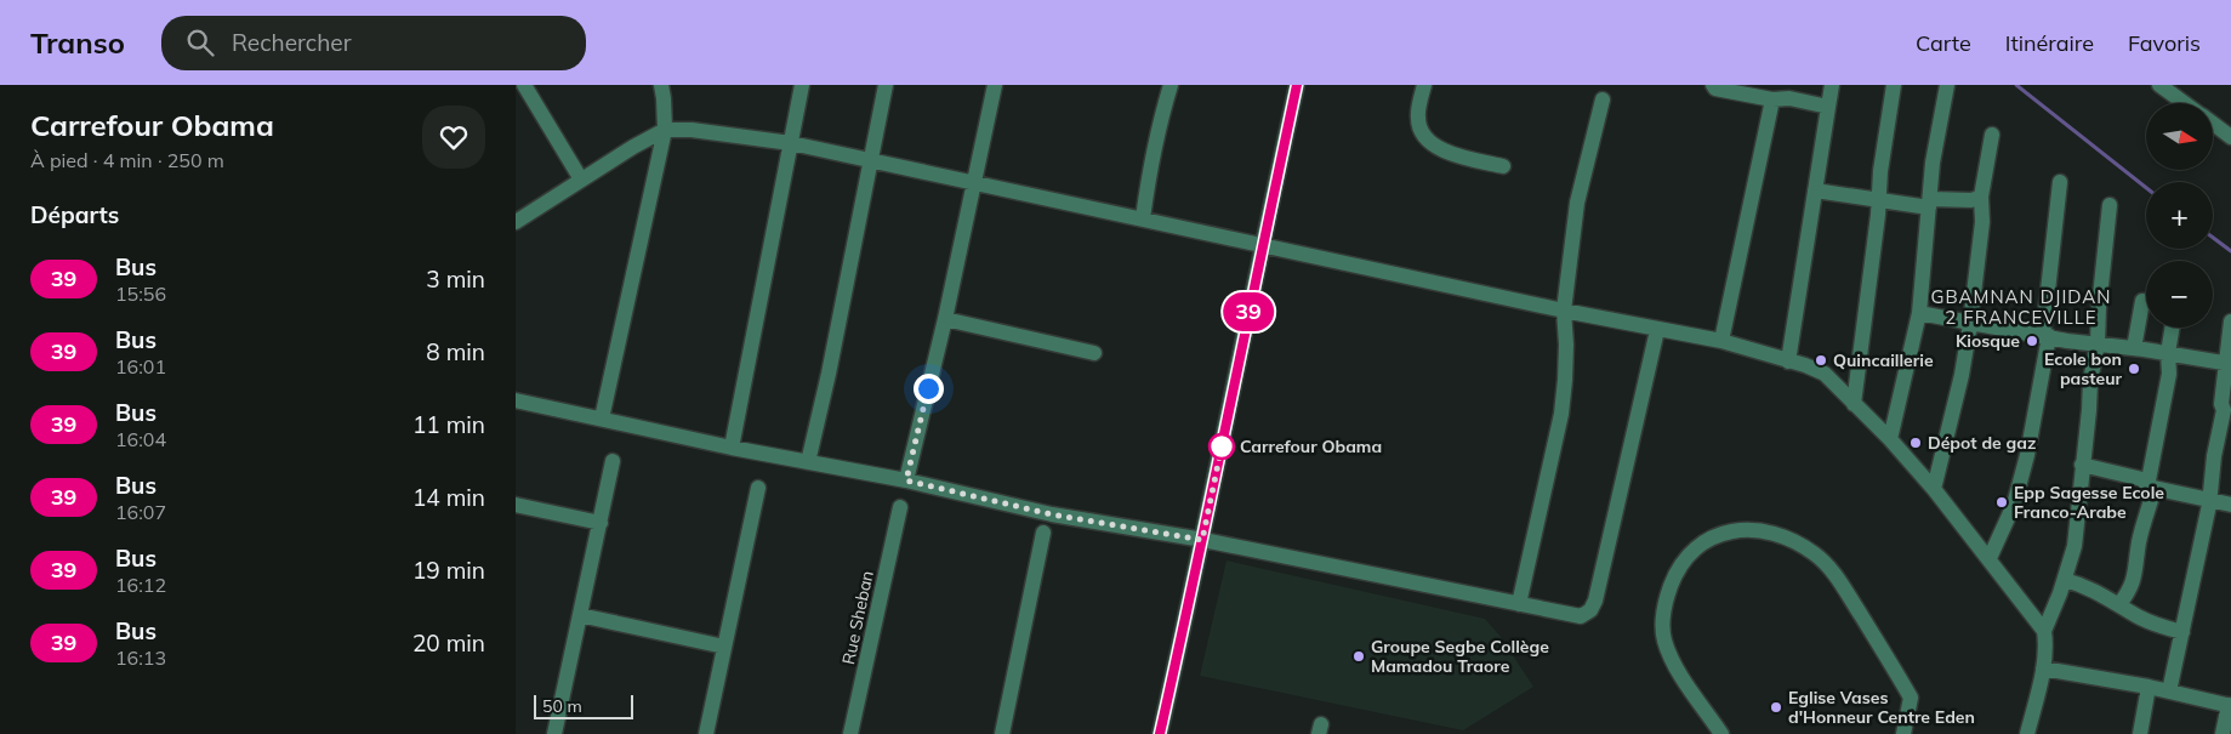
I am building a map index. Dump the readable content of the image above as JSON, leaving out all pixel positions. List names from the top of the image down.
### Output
{
  "streets": {
    "street": ["Rue Sheban"]
  },
  "districts": ["GBAMNAN DJIDAN 2 FRANCEVILLE"],
  "places": [
    "Kiosque",
    "Quincaillerie",
    "Ecole bon pasteur",
    "Dépot de gaz",
    "Carrefour Obama",
    "Epp Sagesse Ecole Franco-Arabe",
    "Groupe Segbe Collège Mamadou Traore",
    "Eglise Vases d'Honneur Centre Eden"
  ],
  "lines": ["bus line 39"],
  "scale_bar": "50 m",
  "north": "right",
  "page": {
    "header": "Transo",
    "search": "Rechercher",
    "nav": ["Carte", "Itinéraire", "Favoris"],
    "heading": [
      ["Carrefour Obama", "À pied · 4 min · 250 m"],
      "Départs"
    ],
    "on_map": "39",
    "map_buttons": ["+", "−"],
    "list": [
      {
        "mark": "39",
        "name": "Bus",
        "note": "15:56",
        "value": "3 min"
      },
      {
        "mark": "39",
        "name": "Bus",
        "note": "16:01",
        "value": "8 min"
      },
      {
        "mark": "39",
        "name": "Bus",
        "note": "16:04",
        "value": "11 min"
      },
      {
        "mark": "39",
        "name": "Bus",
        "note": "16:07",
        "value": "14 min"
      },
      {
        "mark": "39",
        "name": "Bus",
        "note": "16:12",
        "value": "19 min"
      },
      {
        "mark": "39",
        "name": "Bus",
        "note": "16:13",
        "value": "20 min"
      }
    ],
    "scale": "50 m"
  }
}
